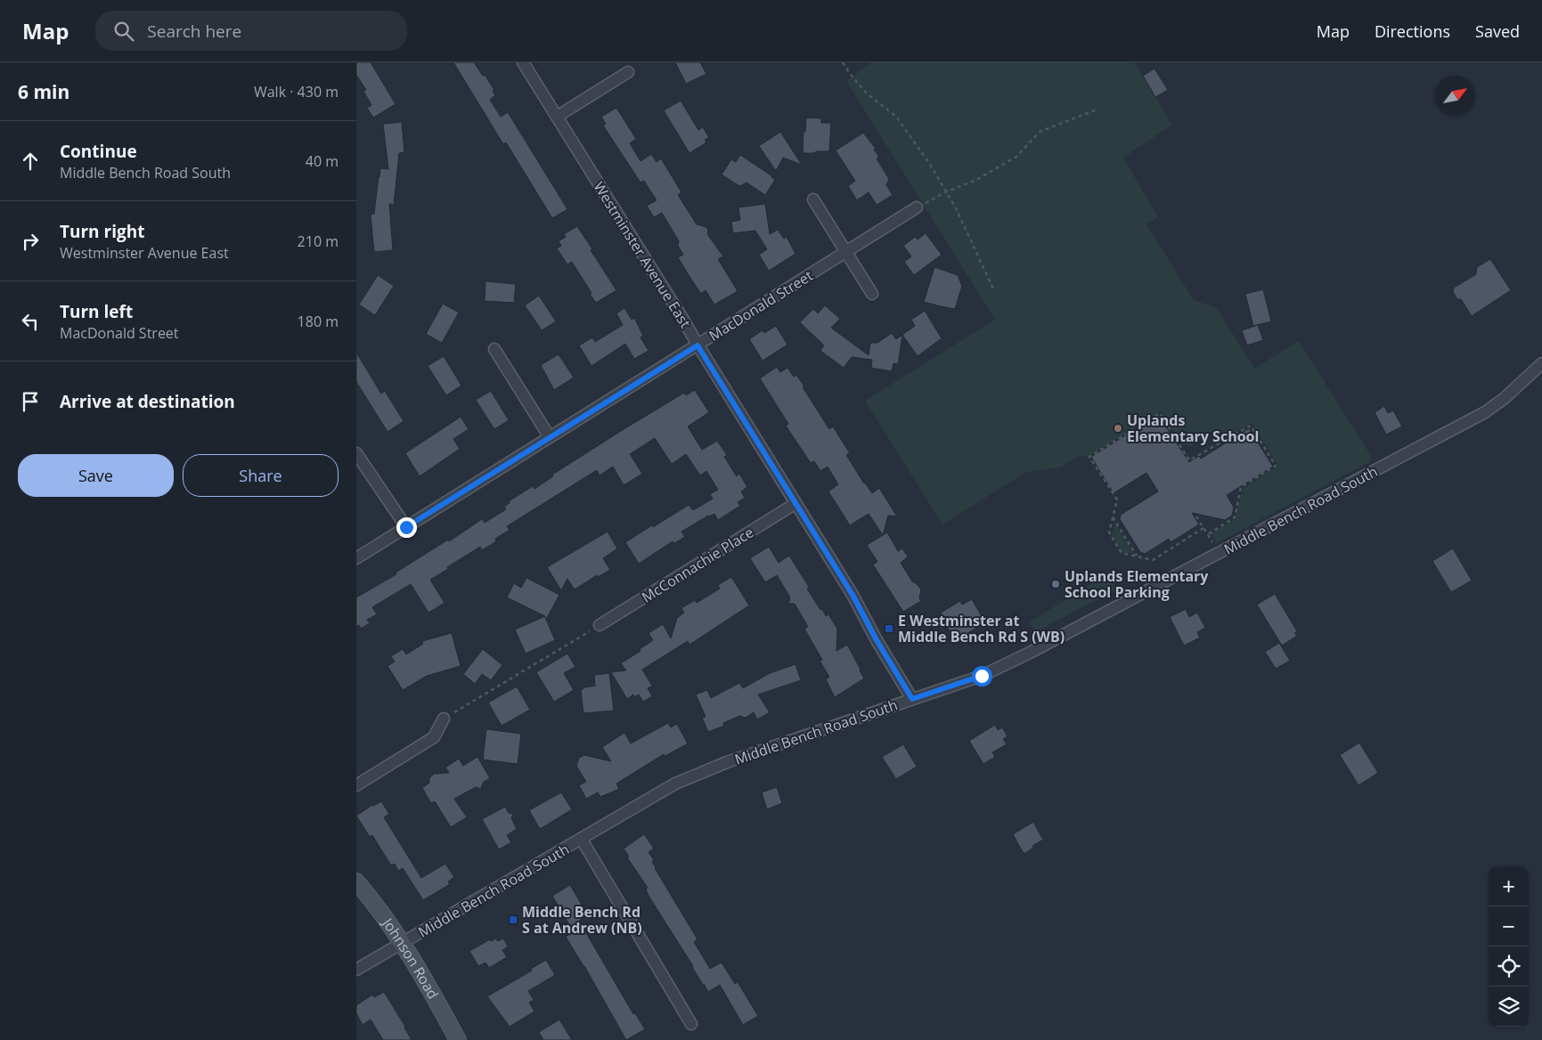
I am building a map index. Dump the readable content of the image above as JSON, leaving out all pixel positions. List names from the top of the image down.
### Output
{
  "streets": {
    "main road": ["Johnson Road"],
    "street": [
      "Westminster Avenue East",
      "MacDonald Street",
      "Middle Bench Road South",
      "McConnachie Place"
    ]
  },
  "crossings": [
    ["Westminster Avenue East", "MacDonald Street"],
    ["Westminster Avenue East", "Middle Bench Road South"],
    ["Westminster Avenue East", "McConnachie Place"],
    ["Middle Bench Road South", "Johnson Road"]
  ],
  "places": {
    "other": ["Uplands Elementary School", "Uplands Elementary School Parking"],
    "transit": ["E Westminster at Middle Bench Rd S (WB)", "Middle Bench Rd S at Andrew (NB)"]
  },
  "north": "top right",
  "page": {
    "header": "Map",
    "search": "Search here",
    "nav": ["Map", "Directions", "Saved"],
    "heading": ["6 min", "Walk · 430 m"],
    "list": [
      ["Continue", "Middle Bench Road South", "40 m"],
      ["Turn right", "Westminster Avenue East", "210 m"],
      ["Turn left", "MacDonald Street", "180 m"],
      "Arrive at destination"
    ],
    "buttons": ["Save", "Share"],
    "map_buttons": ["+", "−"]
  }
}
